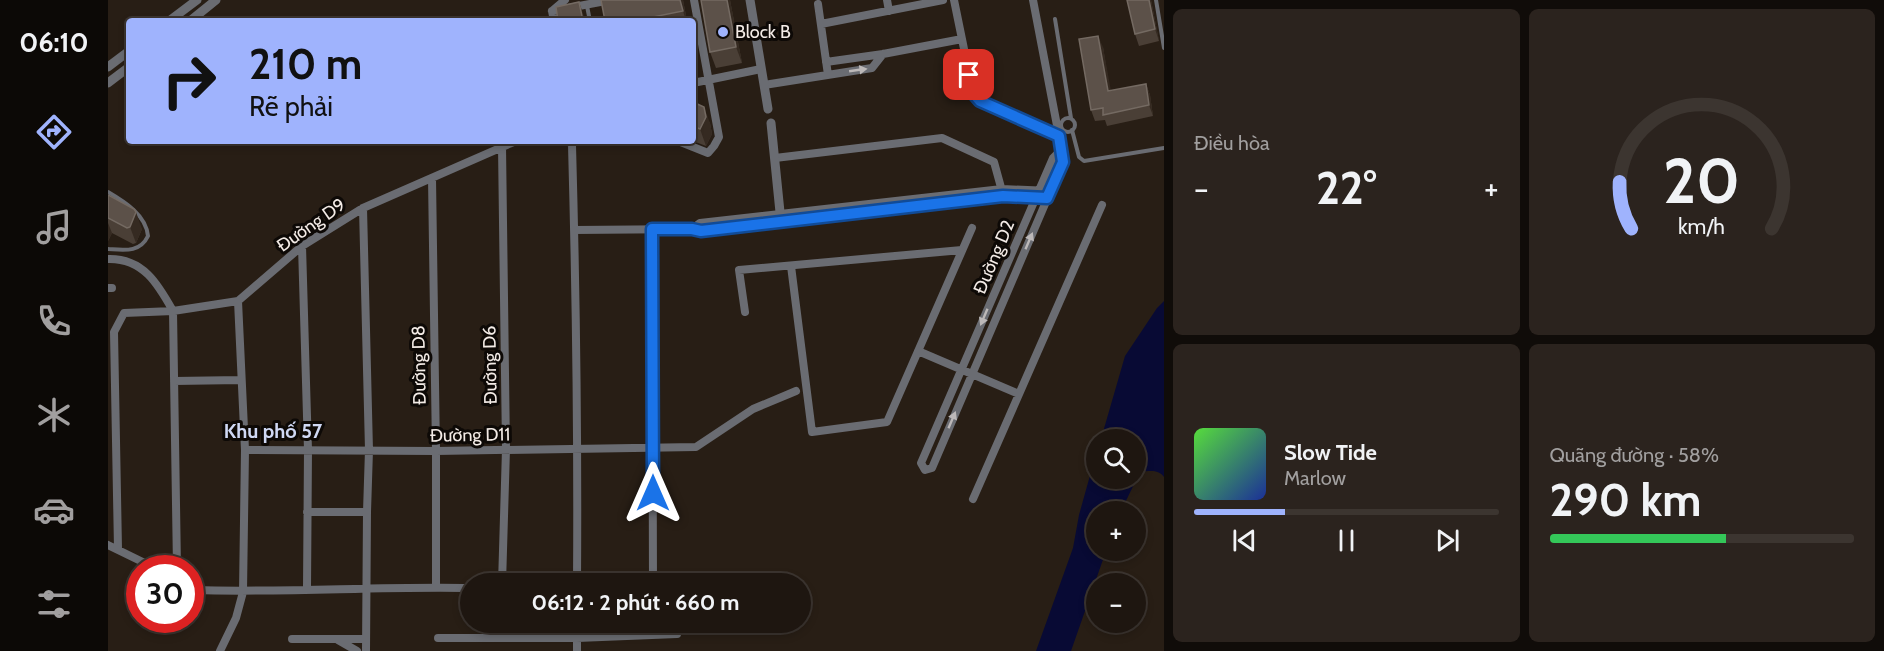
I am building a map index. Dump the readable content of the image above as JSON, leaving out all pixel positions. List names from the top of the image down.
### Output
{
  "streets": {
    "street": [
      "Đường D9",
      "Đường D2",
      "Đường D8",
      "Đường D6",
      "Đường D11"
    ]
  },
  "crossings": [
    ["Đường D9", "Đường D8"],
    ["Đường D9", "Đường D6"],
    ["Đường D8", "Đường D11"],
    ["Đường D6", "Đường D11"]
  ],
  "districts": ["Khu phố 57"],
  "places": ["Block B"],
  "page": {
    "tabs": "06:10",
    "tile": [
      "Điều hòa",
      ["Quãng đường · 58%", "290 km"]
    ],
    "turn": ["210 m", "Rẽ phải"],
    "heat": ["−", "22°", "+"],
    "song": ["Slow Tide", "Marlow"],
    "map_buttons": ["+", "−"],
    "limit": "30",
    "trip": "06:12 · 2 phút · 660 m",
    "gauge": ["20", "km/h"]
  }
}
